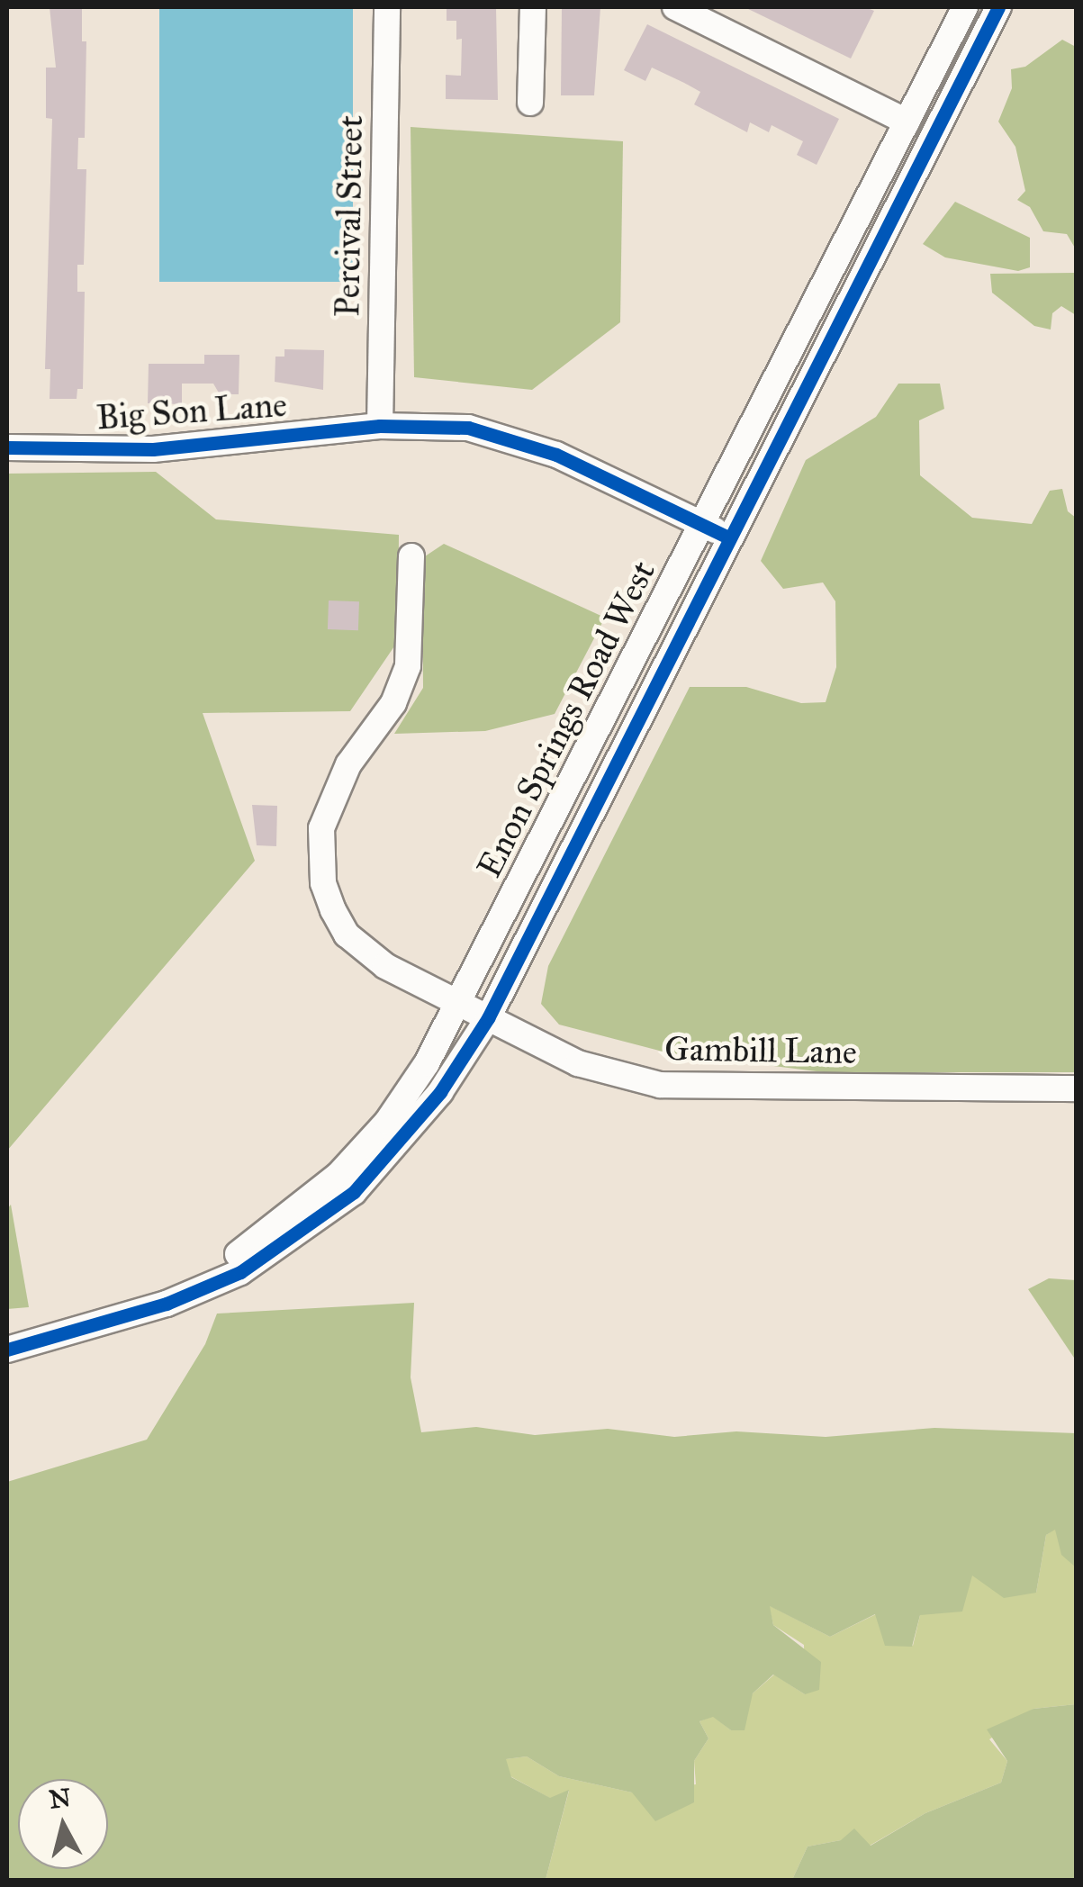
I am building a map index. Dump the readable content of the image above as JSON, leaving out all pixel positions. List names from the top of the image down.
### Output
{
  "streets": {
    "street": [
      "Percival Street",
      "Big Son Lane",
      "Enon Springs Road West",
      "Gambill Lane"
    ]
  },
  "crossings": [
    ["Percival Street", "Big Son Lane"],
    ["Big Son Lane", "Enon Springs Road West"],
    ["Enon Springs Road West", "Gambill Lane"]
  ],
  "north": "top"
}
